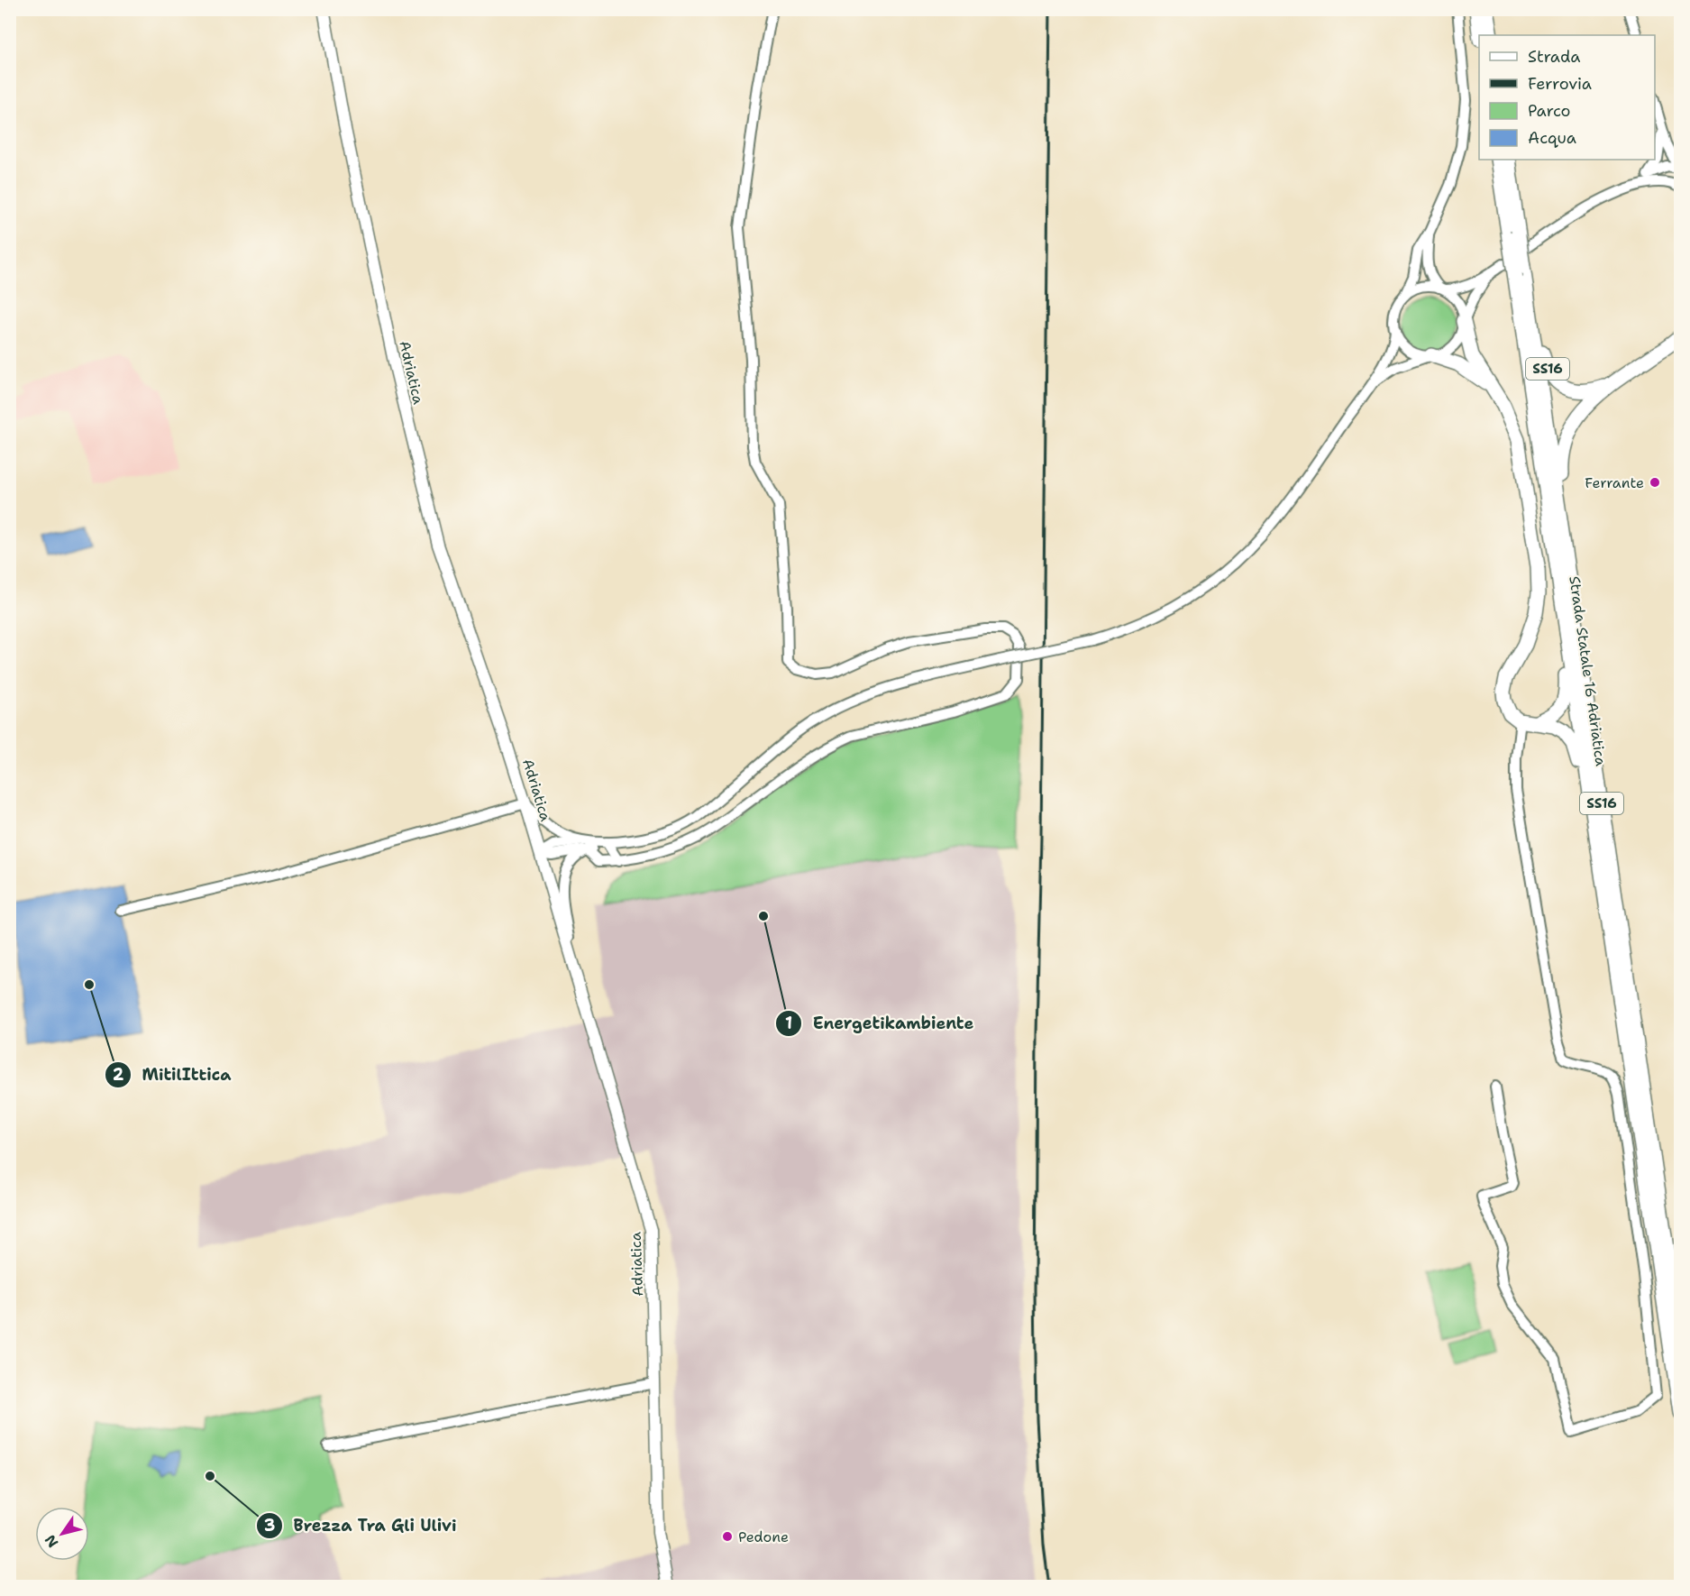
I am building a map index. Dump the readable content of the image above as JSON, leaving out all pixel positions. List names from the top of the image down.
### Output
{
  "streets": {
    "highway": ["SS16", "Strada Statale 16 Adriatica"],
    "main road": ["Adriatica"]
  },
  "crossings": [
    ["SS16", "Strada Statale 16 Adriatica"]
  ],
  "places": [
    "Ferrante",
    "Energetikambiente",
    "MitilIttica",
    "Brezza Tra Gli Ulivi",
    "Pedone"
  ],
  "legend": [
    "Strada",
    "Ferrovia",
    "Parco",
    "Acqua"
  ],
  "north": "bottom left"
}
